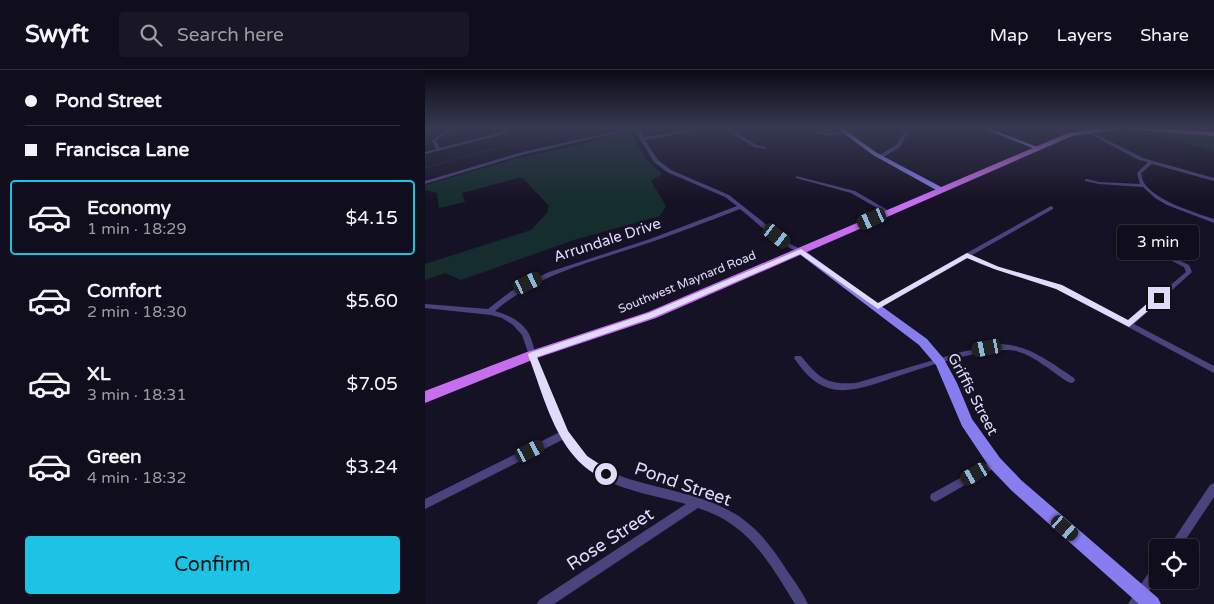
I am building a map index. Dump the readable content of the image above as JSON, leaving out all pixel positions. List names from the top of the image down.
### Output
{
  "streets": {
    "main road": ["Southwest Maynard Road"],
    "street": [
      "Arrundale Drive",
      "Griffis Street",
      "Pond Street",
      "Rose Street"
    ]
  },
  "crossings": [
    ["Arrundale Drive", "Pond Street"],
    ["Southwest Maynard Road", "Griffis Street"],
    ["Southwest Maynard Road", "Pond Street"],
    ["Pond Street", "Rose Street"]
  ],
  "page": {
    "header": "Swyft",
    "search": "Search here",
    "nav": ["Map", "Layers", "Share"],
    "banner": ["Pond Street", "Francisca Lane"],
    "list": [
      {
        "name": "Economy",
        "note": "1 min · 18:29",
        "value": "$4.15"
      },
      {
        "name": "Comfort",
        "note": "2 min · 18:30",
        "value": "$5.60"
      },
      {
        "name": "XL",
        "note": "3 min · 18:31",
        "value": "$7.05"
      },
      {
        "name": "Green",
        "note": "4 min · 18:32",
        "value": "$3.24"
      }
    ],
    "bubble": "3 min",
    "buttons": "Confirm"
  }
}
